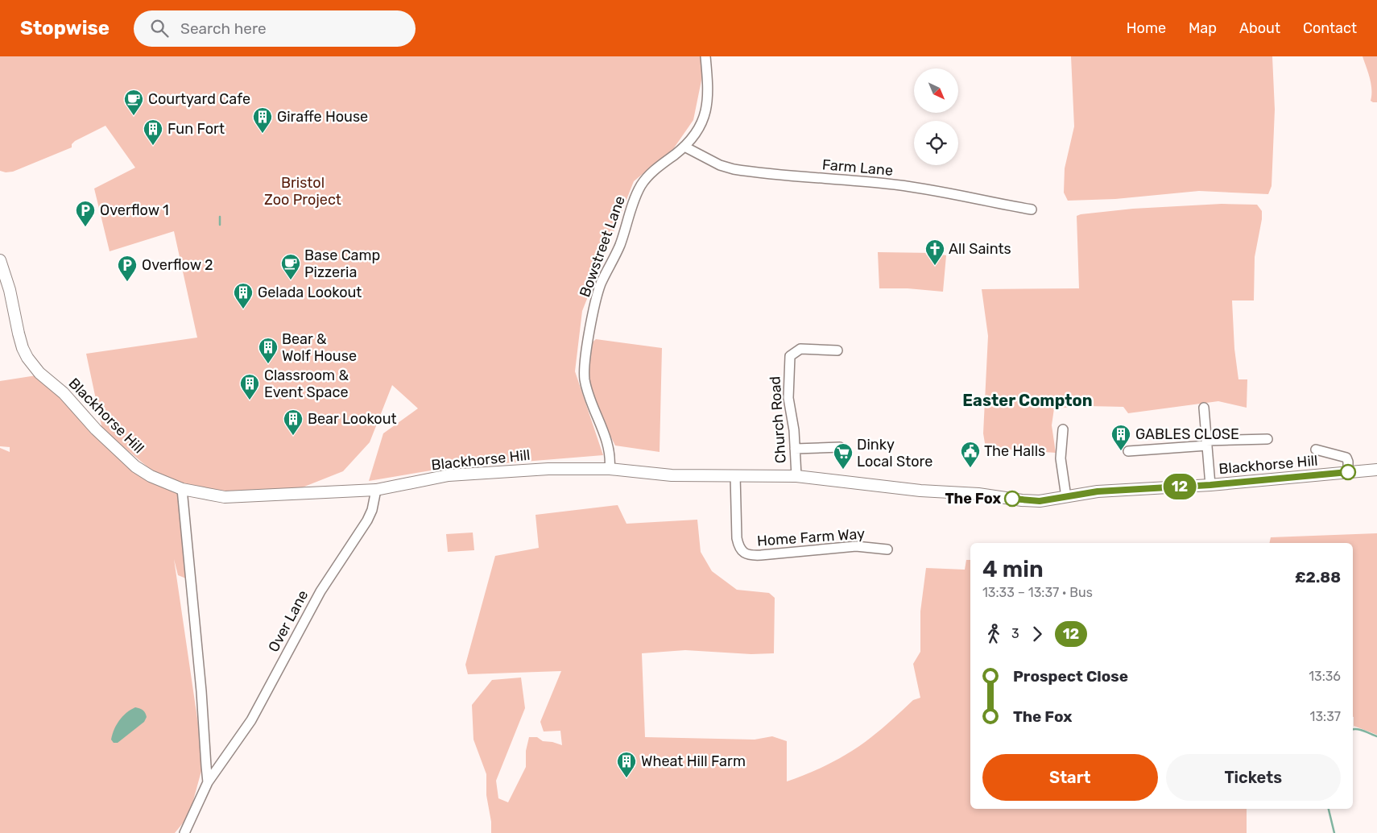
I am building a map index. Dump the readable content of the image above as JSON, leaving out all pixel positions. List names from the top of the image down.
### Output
{
  "streets": {
    "main road": ["Blackhorse Hill"],
    "street": [
      "Farm Lane",
      "Bowstreet Lane",
      "Church Road",
      "Home Farm Way",
      "Over Lane"
    ]
  },
  "crossings": [
    ["Farm Lane", "Bowstreet Lane"],
    ["Bowstreet Lane", "Blackhorse Hill"],
    ["Blackhorse Hill", "Church Road"],
    ["Blackhorse Hill", "Home Farm Way"],
    ["Blackhorse Hill", "Over Lane"]
  ],
  "districts": ["Easter Compton"],
  "parks": ["Bristol Zoo Project"],
  "places": {
    "cafe": ["Courtyard Cafe", "Base Camp Pizzeria"],
    "building": [
      "Giraffe House",
      "Fun Fort",
      "Gelada Lookout",
      "Bear & Wolf House",
      "Classroom & Event Space",
      "Bear Lookout",
      "GABLES CLOSE",
      "Wheat Hill Farm"
    ],
    "parking": ["Overflow 1", "Overflow 2"],
    "church": ["All Saints"],
    "public building": ["The Halls"],
    "supermarket": ["Dinky Local Store"],
    "other": ["The Fox"]
  },
  "lines": ["bus line 12"],
  "north": "bottom right",
  "page": {
    "header": "Stopwise",
    "search": "Search here",
    "nav": [
      "Home",
      "Map",
      "About",
      "Contact"
    ],
    "on_map": "12",
    "heading": ["4 min", "13:33 – 13:37 · Bus", "£2.88"],
    "legs": ["3", "12"],
    "list": [
      {
        "name": "Prospect Close",
        "value": "13:36"
      },
      {
        "name": "The Fox",
        "value": "13:37"
      }
    ],
    "buttons": ["Start", "Tickets"]
  }
}
